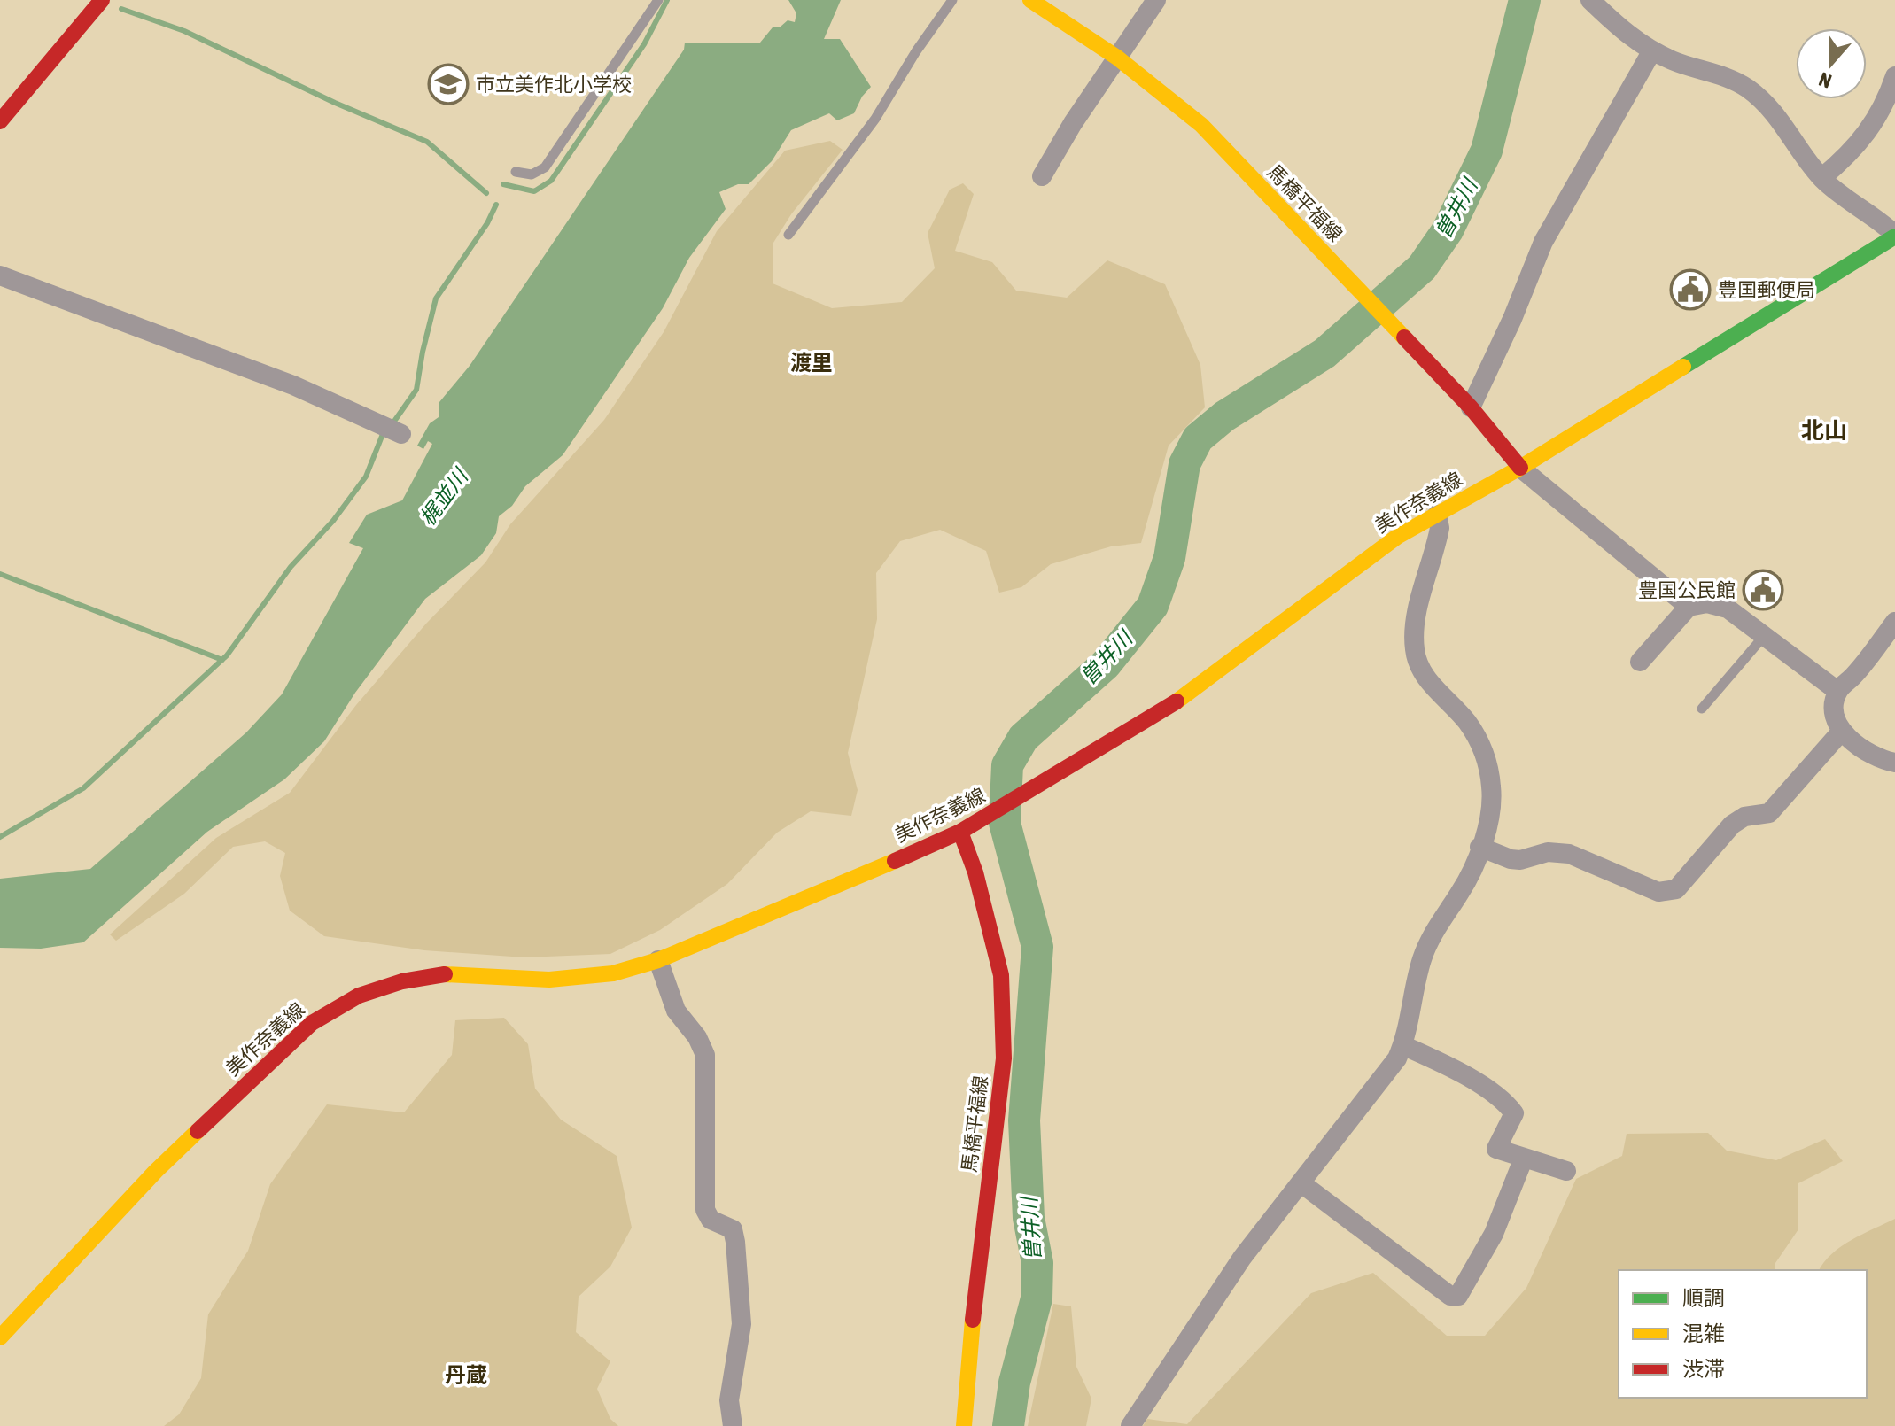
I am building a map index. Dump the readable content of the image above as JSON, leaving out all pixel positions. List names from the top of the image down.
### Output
{
  "streets": {
    "main road": ["馬橋平福線", "美作奈義線"]
  },
  "crossings": [
    ["馬橋平福線", "美作奈義線"]
  ],
  "districts": ["渡里", "北山", "丹蔵"],
  "water": ["曽井川", "梶並川"],
  "places": {
    "school or university": ["市立美作北小学校"],
    "public building": ["豊国郵便局", "豊国公民館"]
  },
  "legend": ["順調", "混雑", "渋滞"],
  "north": "bottom"
}
